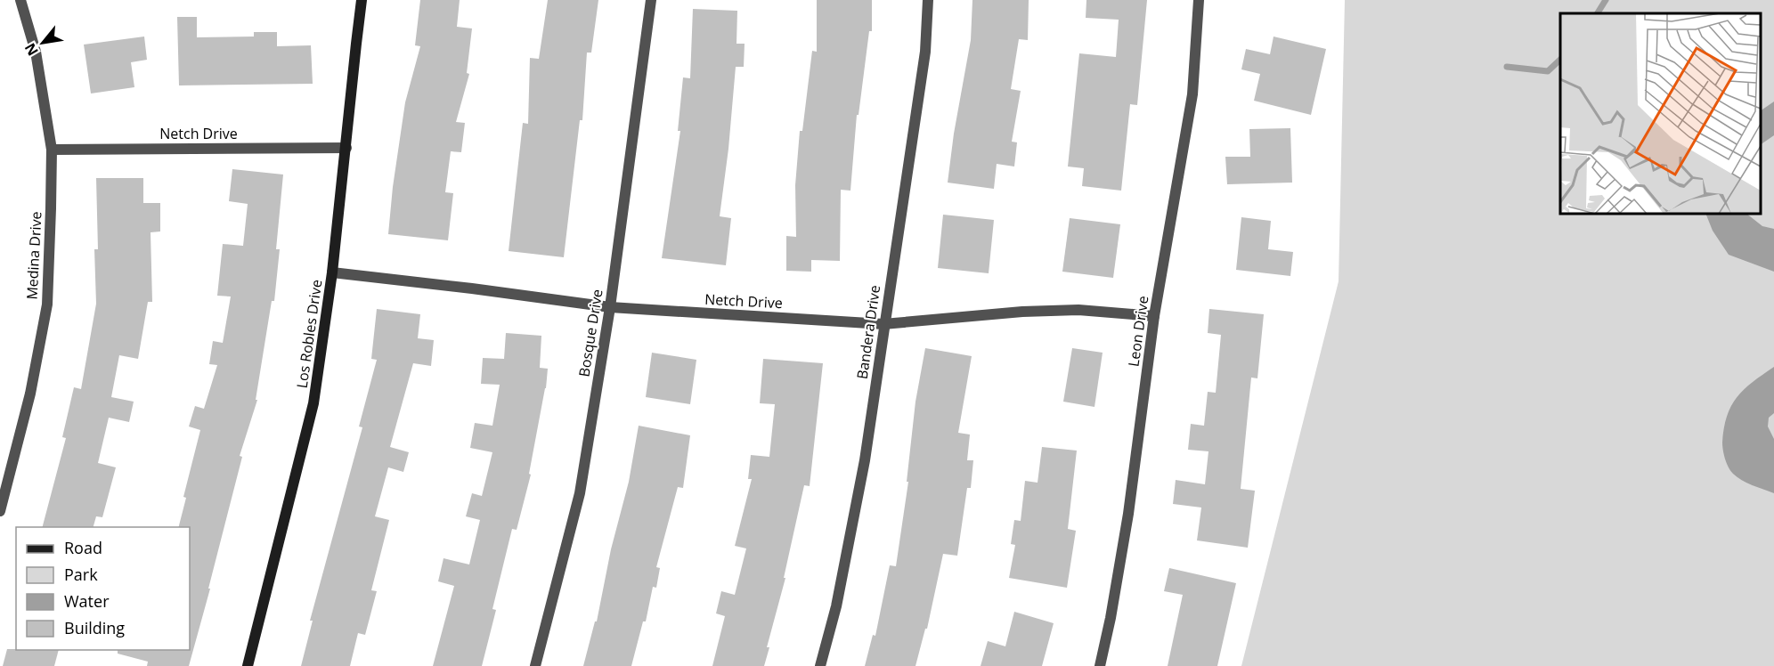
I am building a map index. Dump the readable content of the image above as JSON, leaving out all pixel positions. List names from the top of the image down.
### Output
{
  "streets": {
    "street": [
      "Netch Drive",
      "Medina Drive",
      "Leon Drive",
      "Bandera Drive",
      "Bosque Drive",
      "Los Robles Drive"
    ]
  },
  "crossings": [
    ["Netch Drive", "Medina Drive"],
    ["Netch Drive", "Leon Drive"],
    ["Netch Drive", "Bandera Drive"],
    ["Netch Drive", "Bosque Drive"],
    ["Netch Drive", "Los Robles Drive"]
  ],
  "legend": [
    "Road",
    "Park",
    "Water",
    "Building"
  ],
  "north": "bottom left"
}
